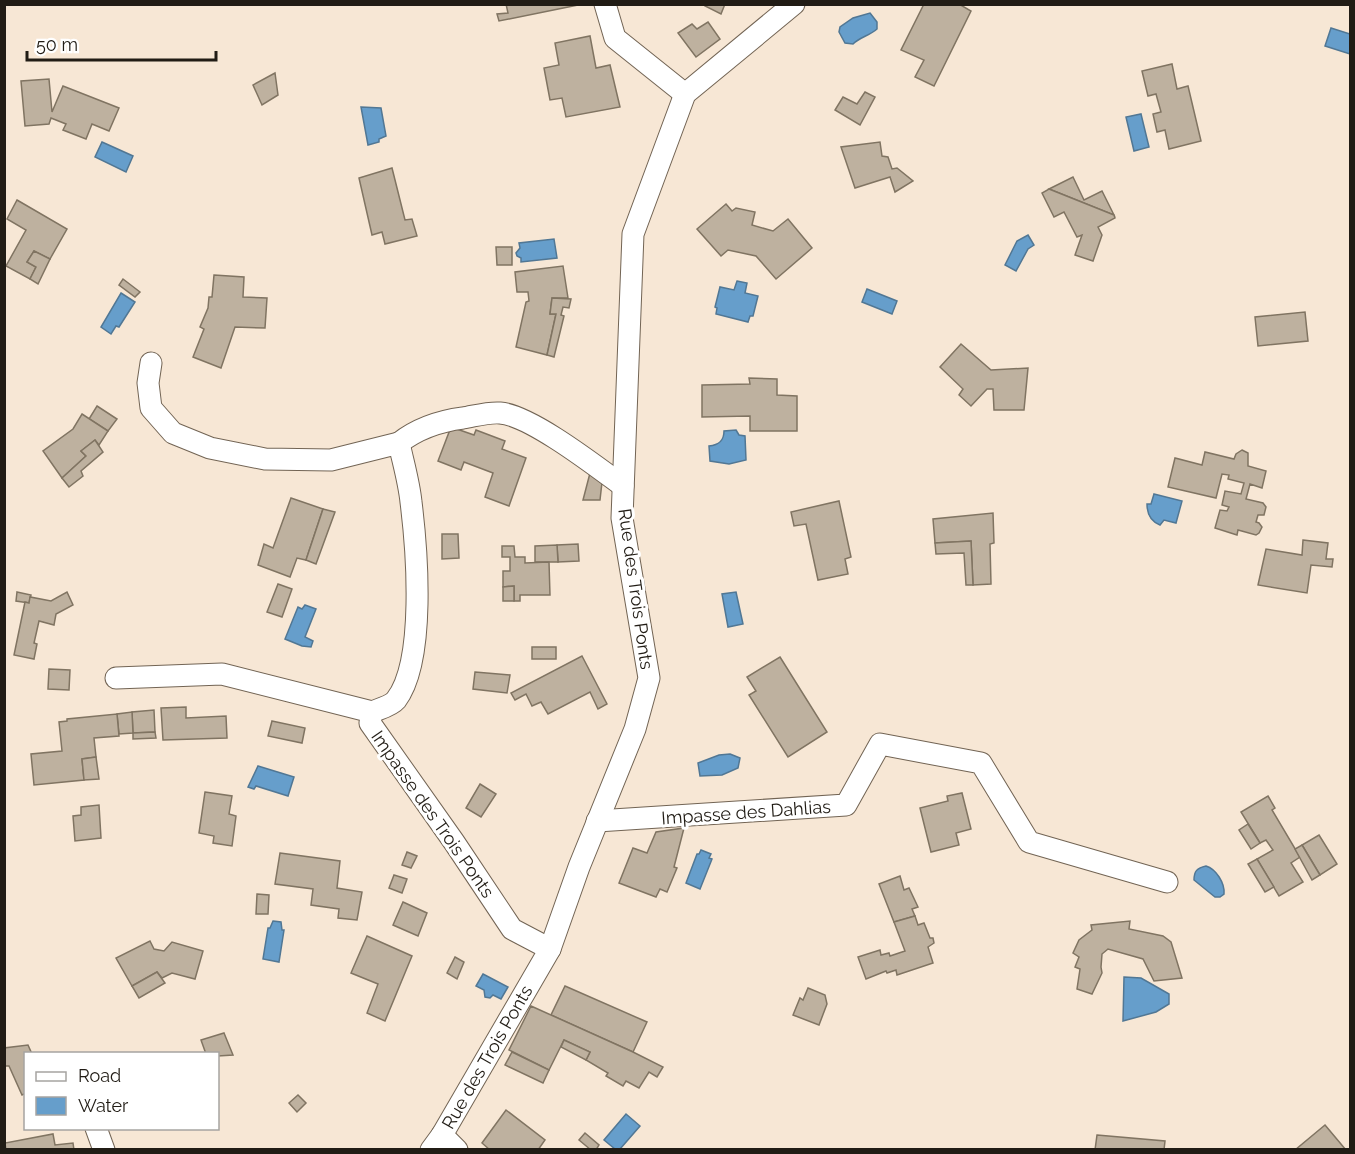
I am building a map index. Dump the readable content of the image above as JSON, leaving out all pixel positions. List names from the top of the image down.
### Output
{
  "streets": {
    "street": ["Rue des Trois Ponts", "Impasse des Dahlias", "Impasse des Trois Ponts"]
  },
  "crossings": [
    ["Rue des Trois Ponts", "Impasse des Dahlias"],
    ["Rue des Trois Ponts", "Impasse des Trois Ponts"]
  ],
  "legend": ["Road", "Water"],
  "scale_bar": "50 m"
}
